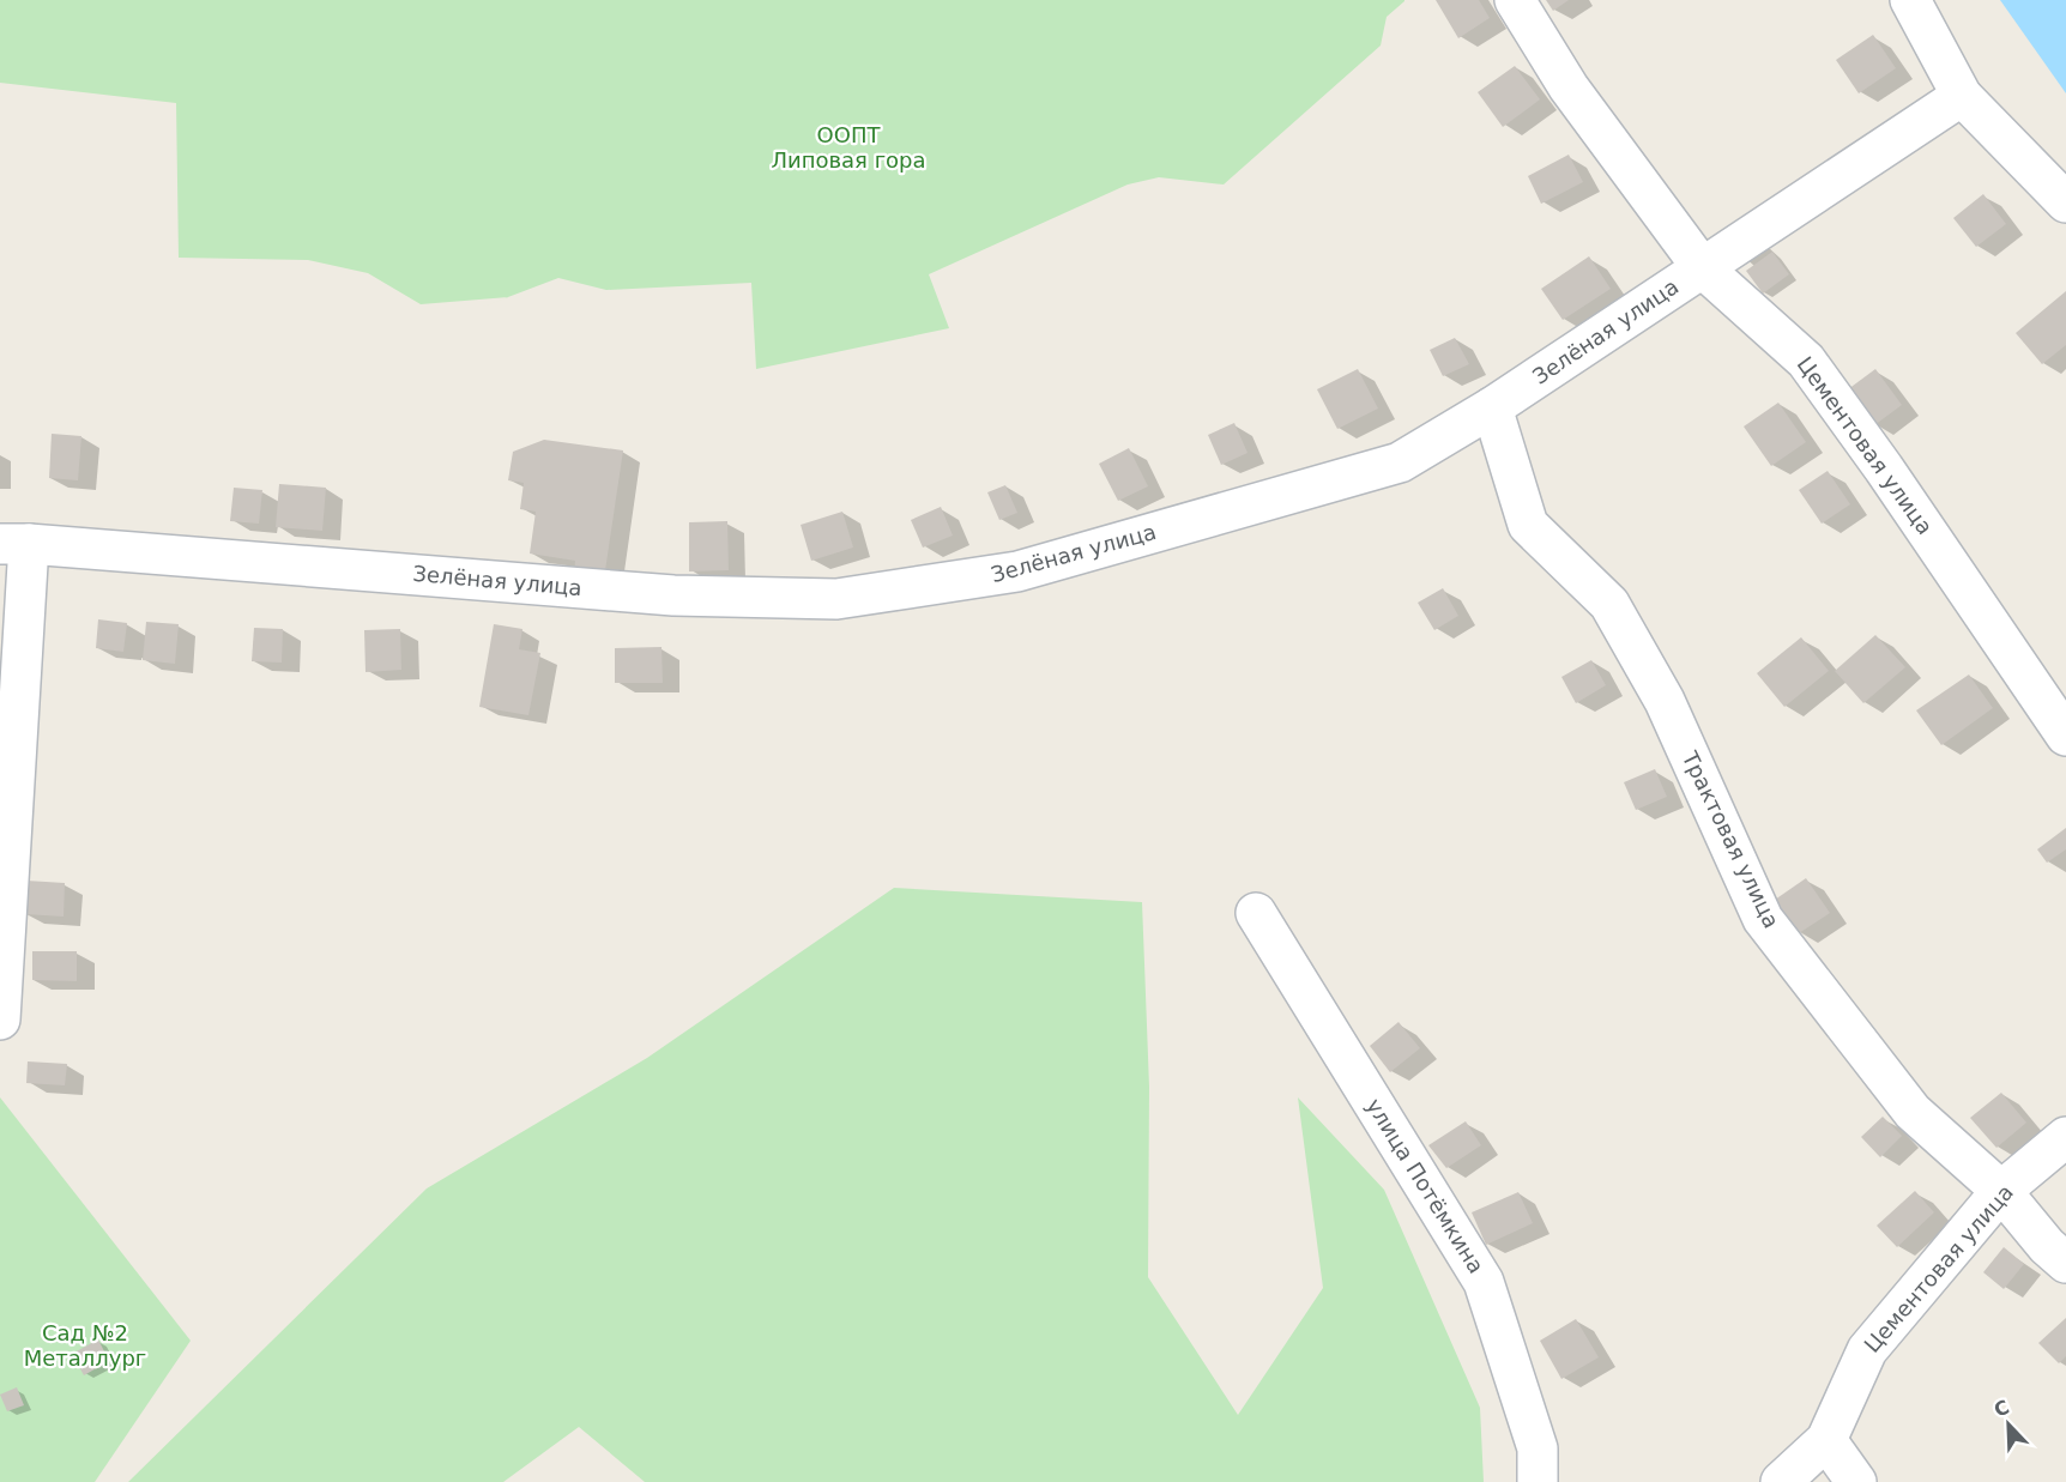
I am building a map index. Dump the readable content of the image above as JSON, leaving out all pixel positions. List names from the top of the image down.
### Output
{
  "streets": {
    "street": [
      "Зелёная улица",
      "Цементовая улица",
      "Трактовая улица",
      "улица Потёмкина"
    ]
  },
  "crossings": [
    ["Зелёная улица", "Цементовая улица"],
    ["Зелёная улица", "Трактовая улица"],
    ["Цементовая улица", "Трактовая улица"]
  ],
  "parks": ["ООПТ Липовая гора", "Сад №2 Металлург"],
  "north": "top left"
}
